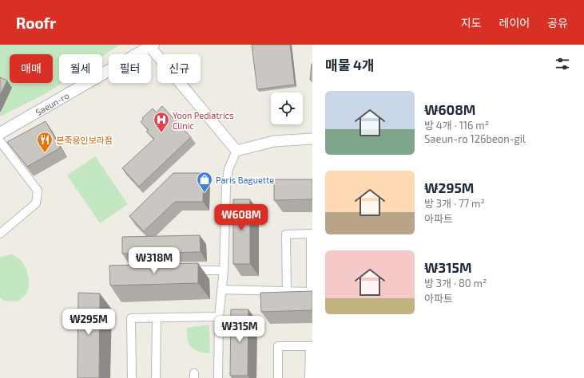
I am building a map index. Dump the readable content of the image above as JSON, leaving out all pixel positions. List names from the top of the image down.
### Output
{
  "streets": {
    "main road": ["Saeun-ro"]
  },
  "places": {
    "hospital": ["Yoon Pediatrics Clinic"],
    "restaurant": ["본죽용인보라점"],
    "shop": ["Paris Baguette"]
  },
  "page": {
    "header": "Roofr",
    "nav": ["지도", "레이어", "공유"],
    "heading": "매물 4개",
    "chip": [
      "매매",
      "월세",
      "필터",
      "신규"
    ],
    "list": [
      {
        "name": "₩608M",
        "note": "방 4개 · 116 m² · Saeun-ro 126beon-gil"
      },
      {
        "name": "₩295M",
        "note": "방 3개 · 77 m² · 아파트"
      },
      {
        "name": "₩315M",
        "note": "방 3개 · 80 m² · 아파트"
      }
    ],
    "price": [
      "₩608M",
      "₩318M",
      "₩295M",
      "₩315M"
    ]
  }
}
